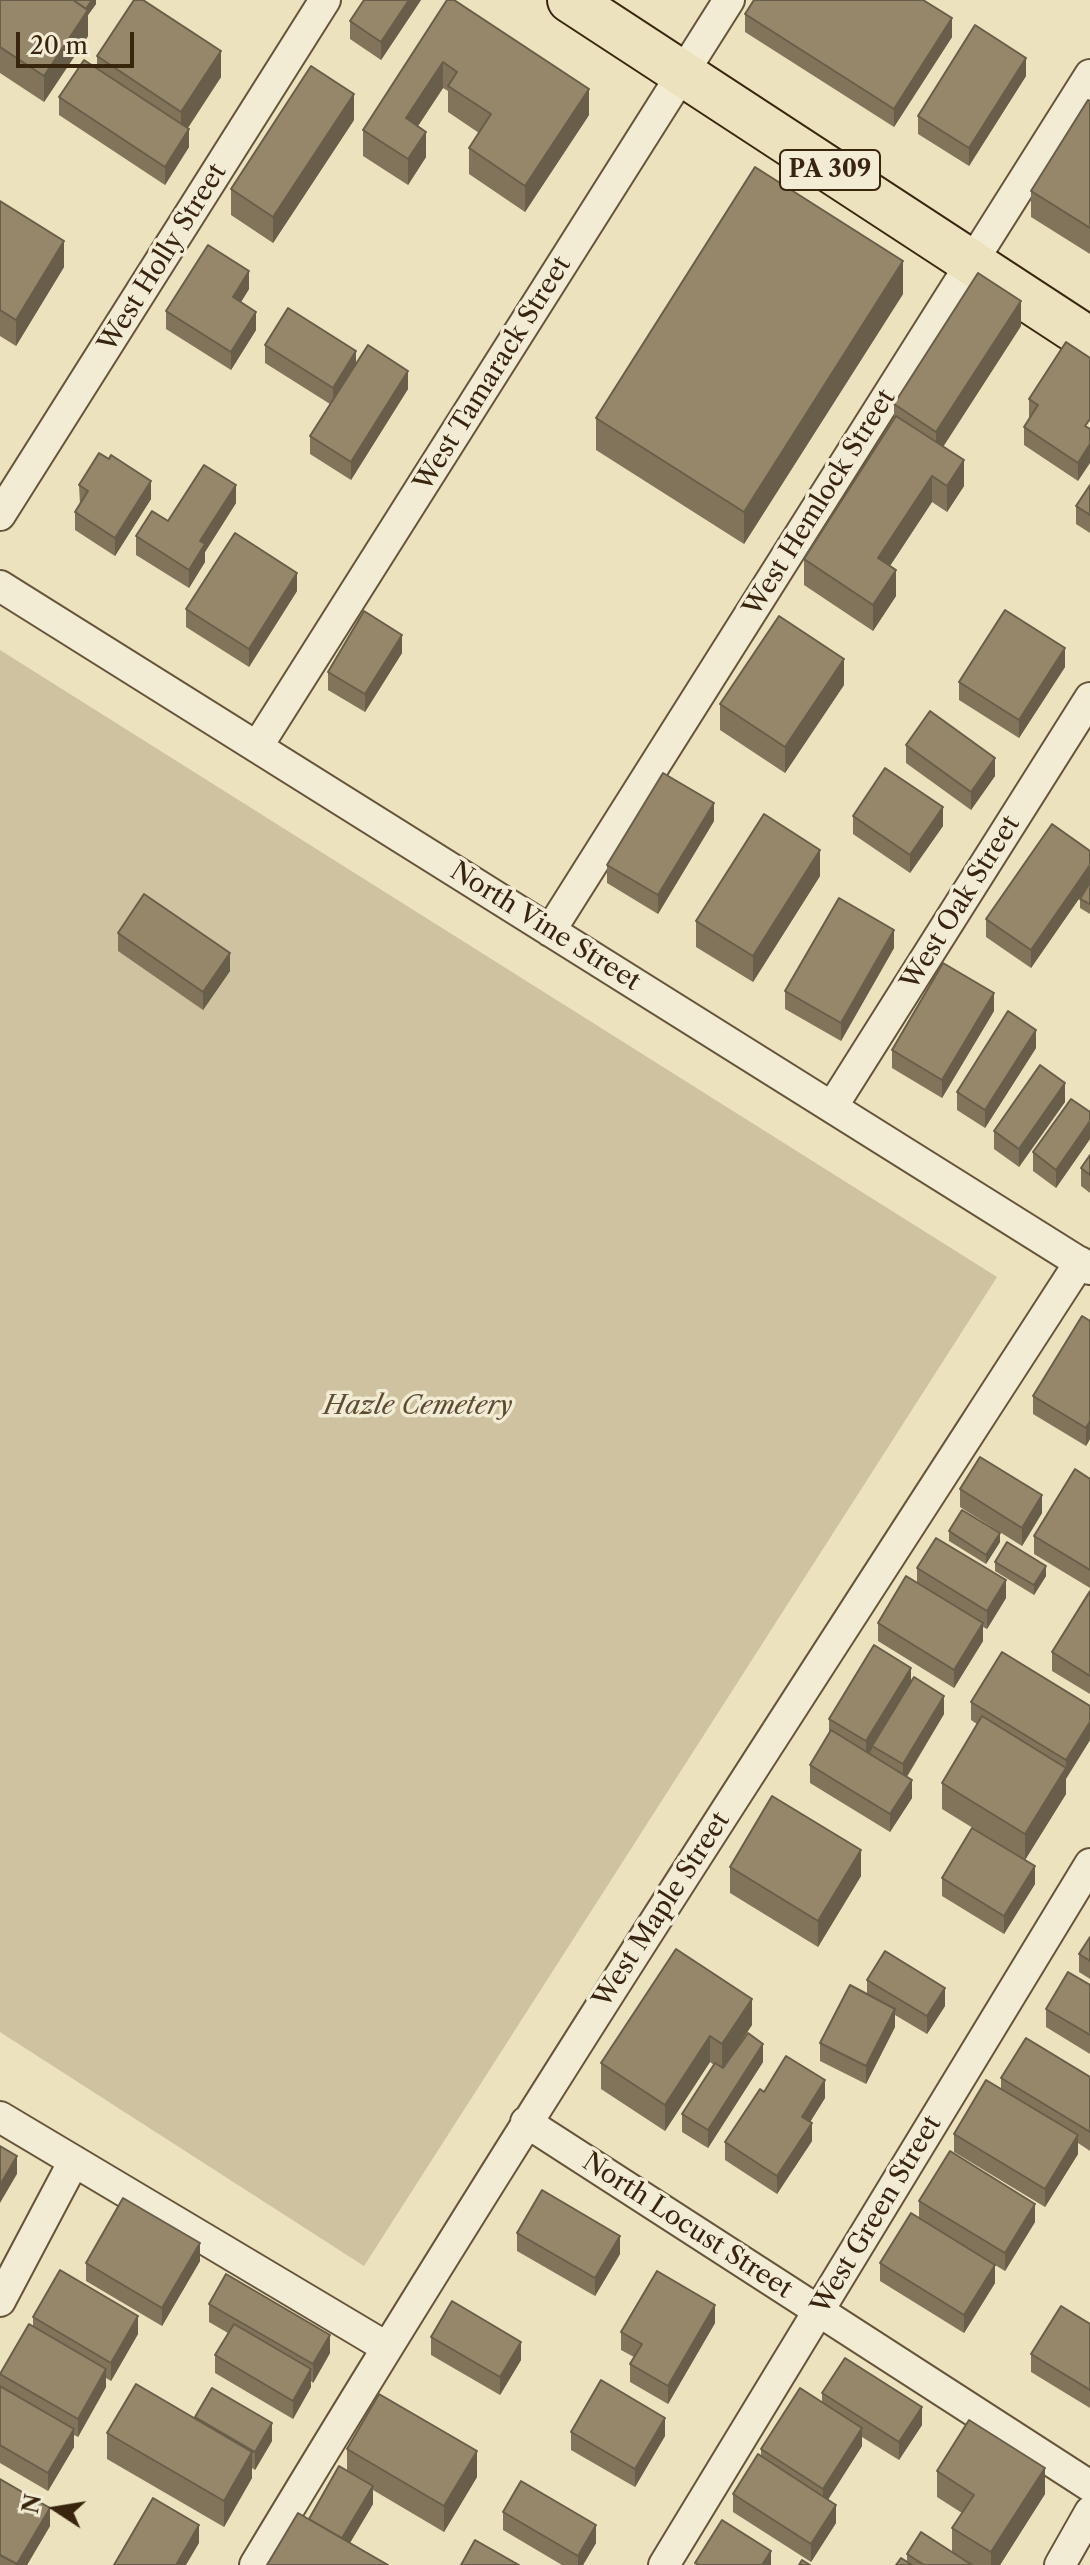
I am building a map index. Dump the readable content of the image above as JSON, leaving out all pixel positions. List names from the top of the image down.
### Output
{
  "streets": {
    "main road": ["PA 309"],
    "street": [
      "West Holly Street",
      "West Tamarack Street",
      "West Hemlock Street",
      "West Oak Street",
      "North Vine Street",
      "West Maple Street",
      "West Green Street",
      "North Locust Street"
    ]
  },
  "crossings": [
    ["PA 309", "West Tamarack Street"],
    ["PA 309", "West Hemlock Street"],
    ["West Tamarack Street", "North Vine Street"],
    ["West Hemlock Street", "North Vine Street"],
    ["West Oak Street", "North Vine Street"],
    ["North Vine Street", "West Maple Street"],
    ["West Maple Street", "North Locust Street"],
    ["West Green Street", "North Locust Street"]
  ],
  "parks": ["Hazle Cemetery"],
  "scale_bar": "20 m",
  "north": "left"
}
